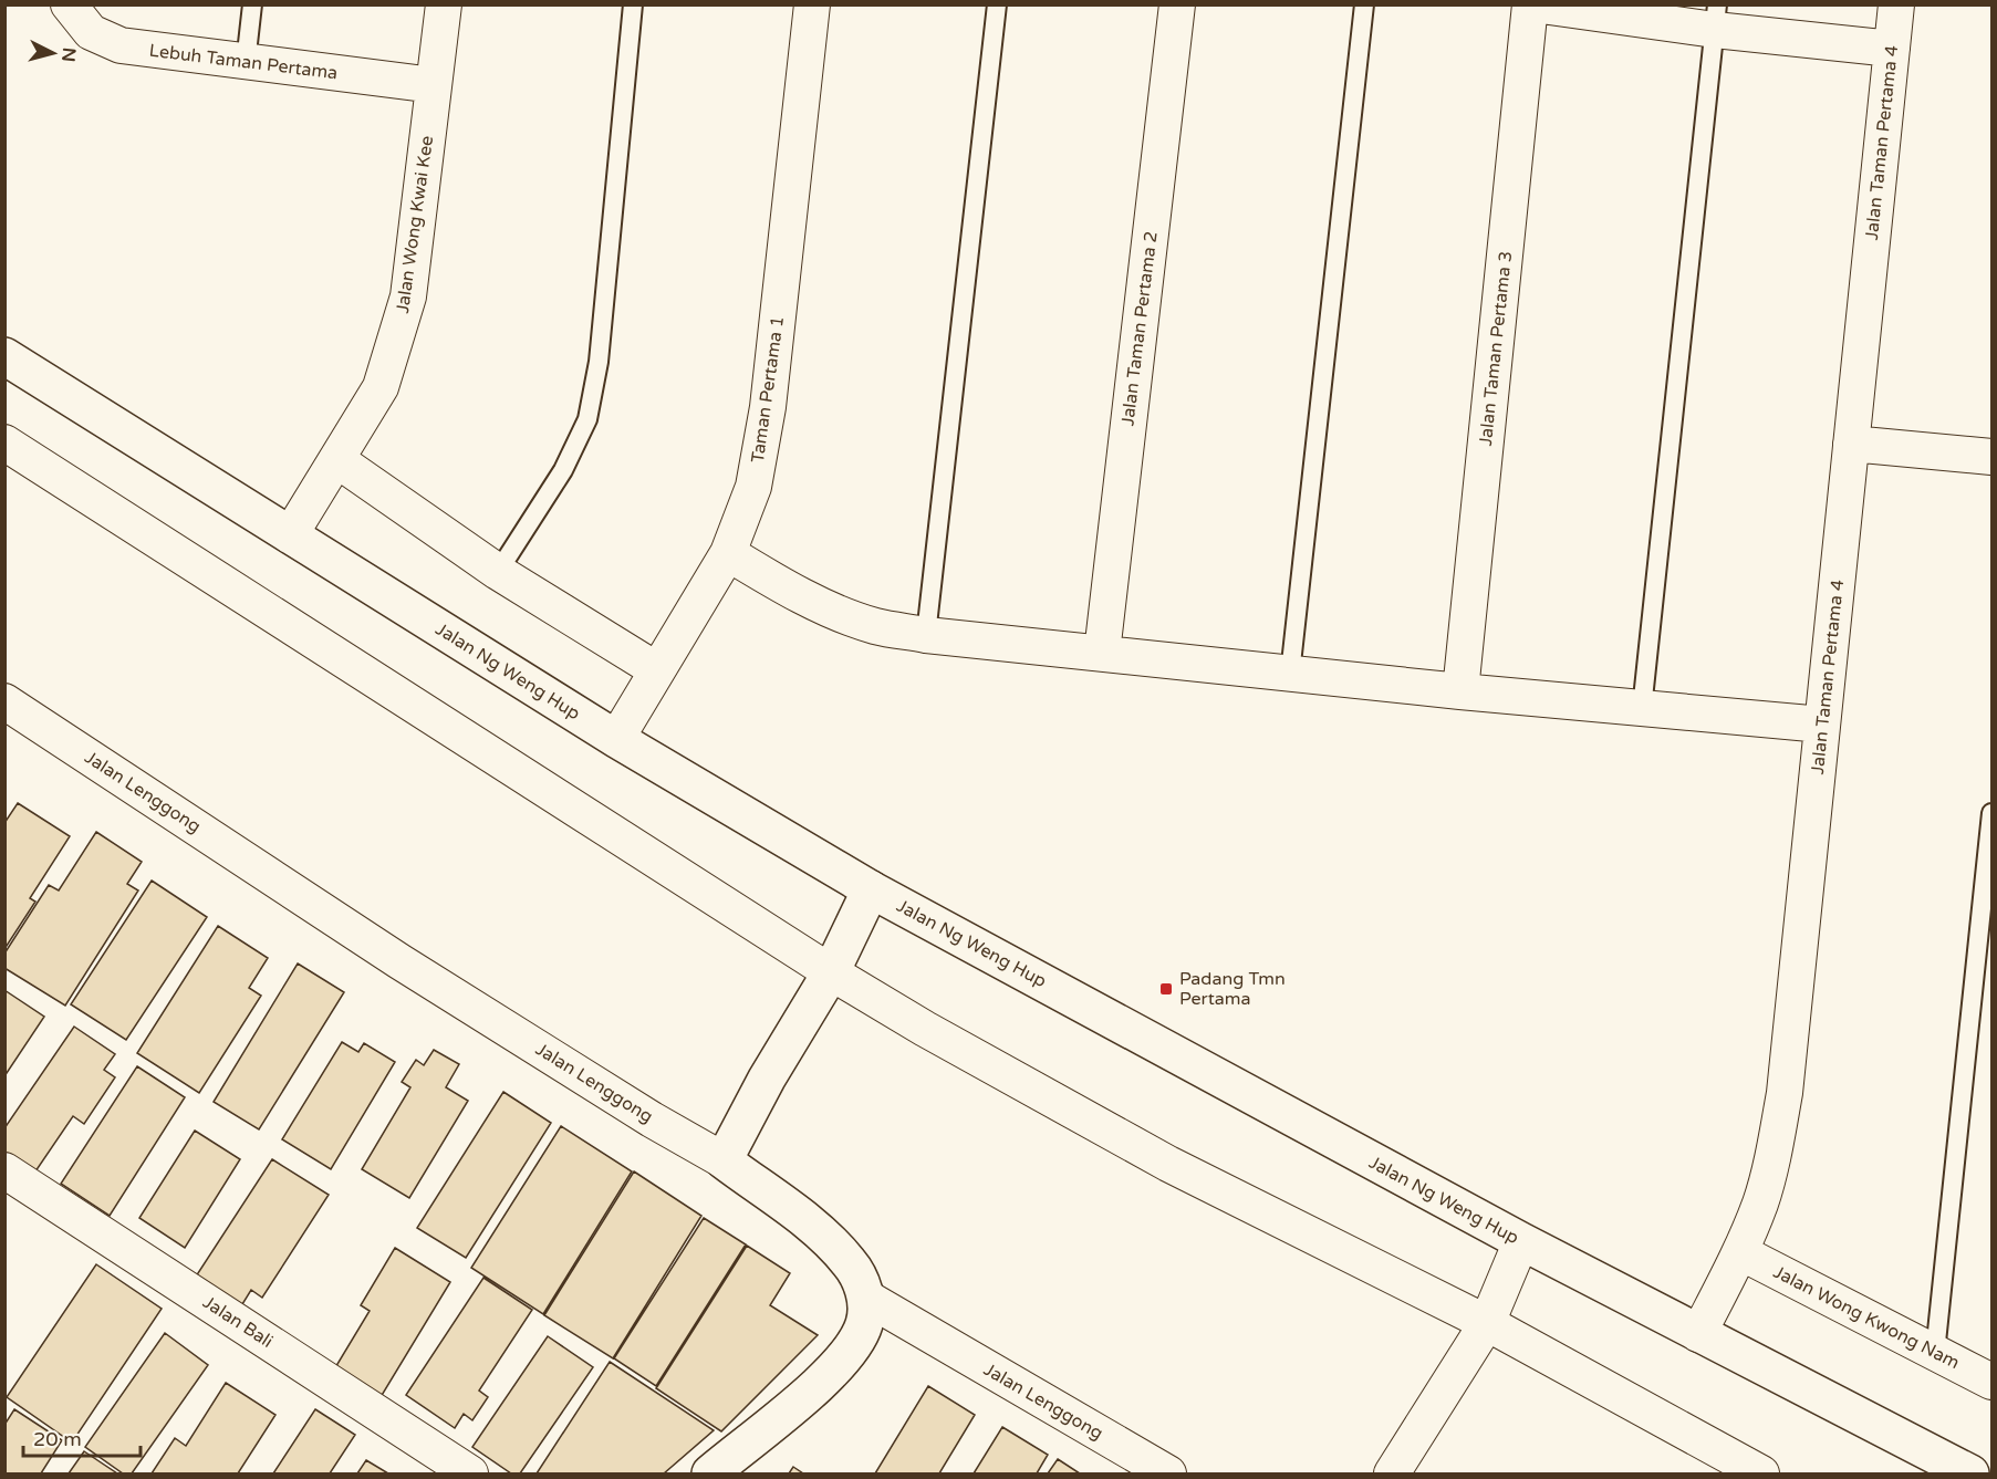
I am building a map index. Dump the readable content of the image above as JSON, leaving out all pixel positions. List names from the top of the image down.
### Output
{
  "streets": {
    "main road": ["Jalan Ng Weng Hup", "Jalan Lenggong"],
    "street": [
      "Lebuh Taman Pertama",
      "Jalan Taman Pertama 4",
      "Jalan Wong Kwai Kee",
      "Jalan Taman Pertama 2",
      "Jalan Taman Pertama 3",
      "Taman Pertama 1",
      "Jalan Wong Kwong Nam",
      "Jalan Bali"
    ]
  },
  "crossings": [
    ["Lebuh Taman Pertama", "Jalan Wong Kwai Kee"],
    ["Jalan Taman Pertama 4", "Jalan Ng Weng Hup"],
    ["Jalan Taman Pertama 4", "Jalan Wong Kwong Nam"],
    ["Jalan Wong Kwai Kee", "Jalan Ng Weng Hup"],
    ["Taman Pertama 1", "Jalan Ng Weng Hup"]
  ],
  "places": {
    "transit": ["Padang Tmn Pertama"]
  },
  "scale_bar": "20 m",
  "north": "right"
}
